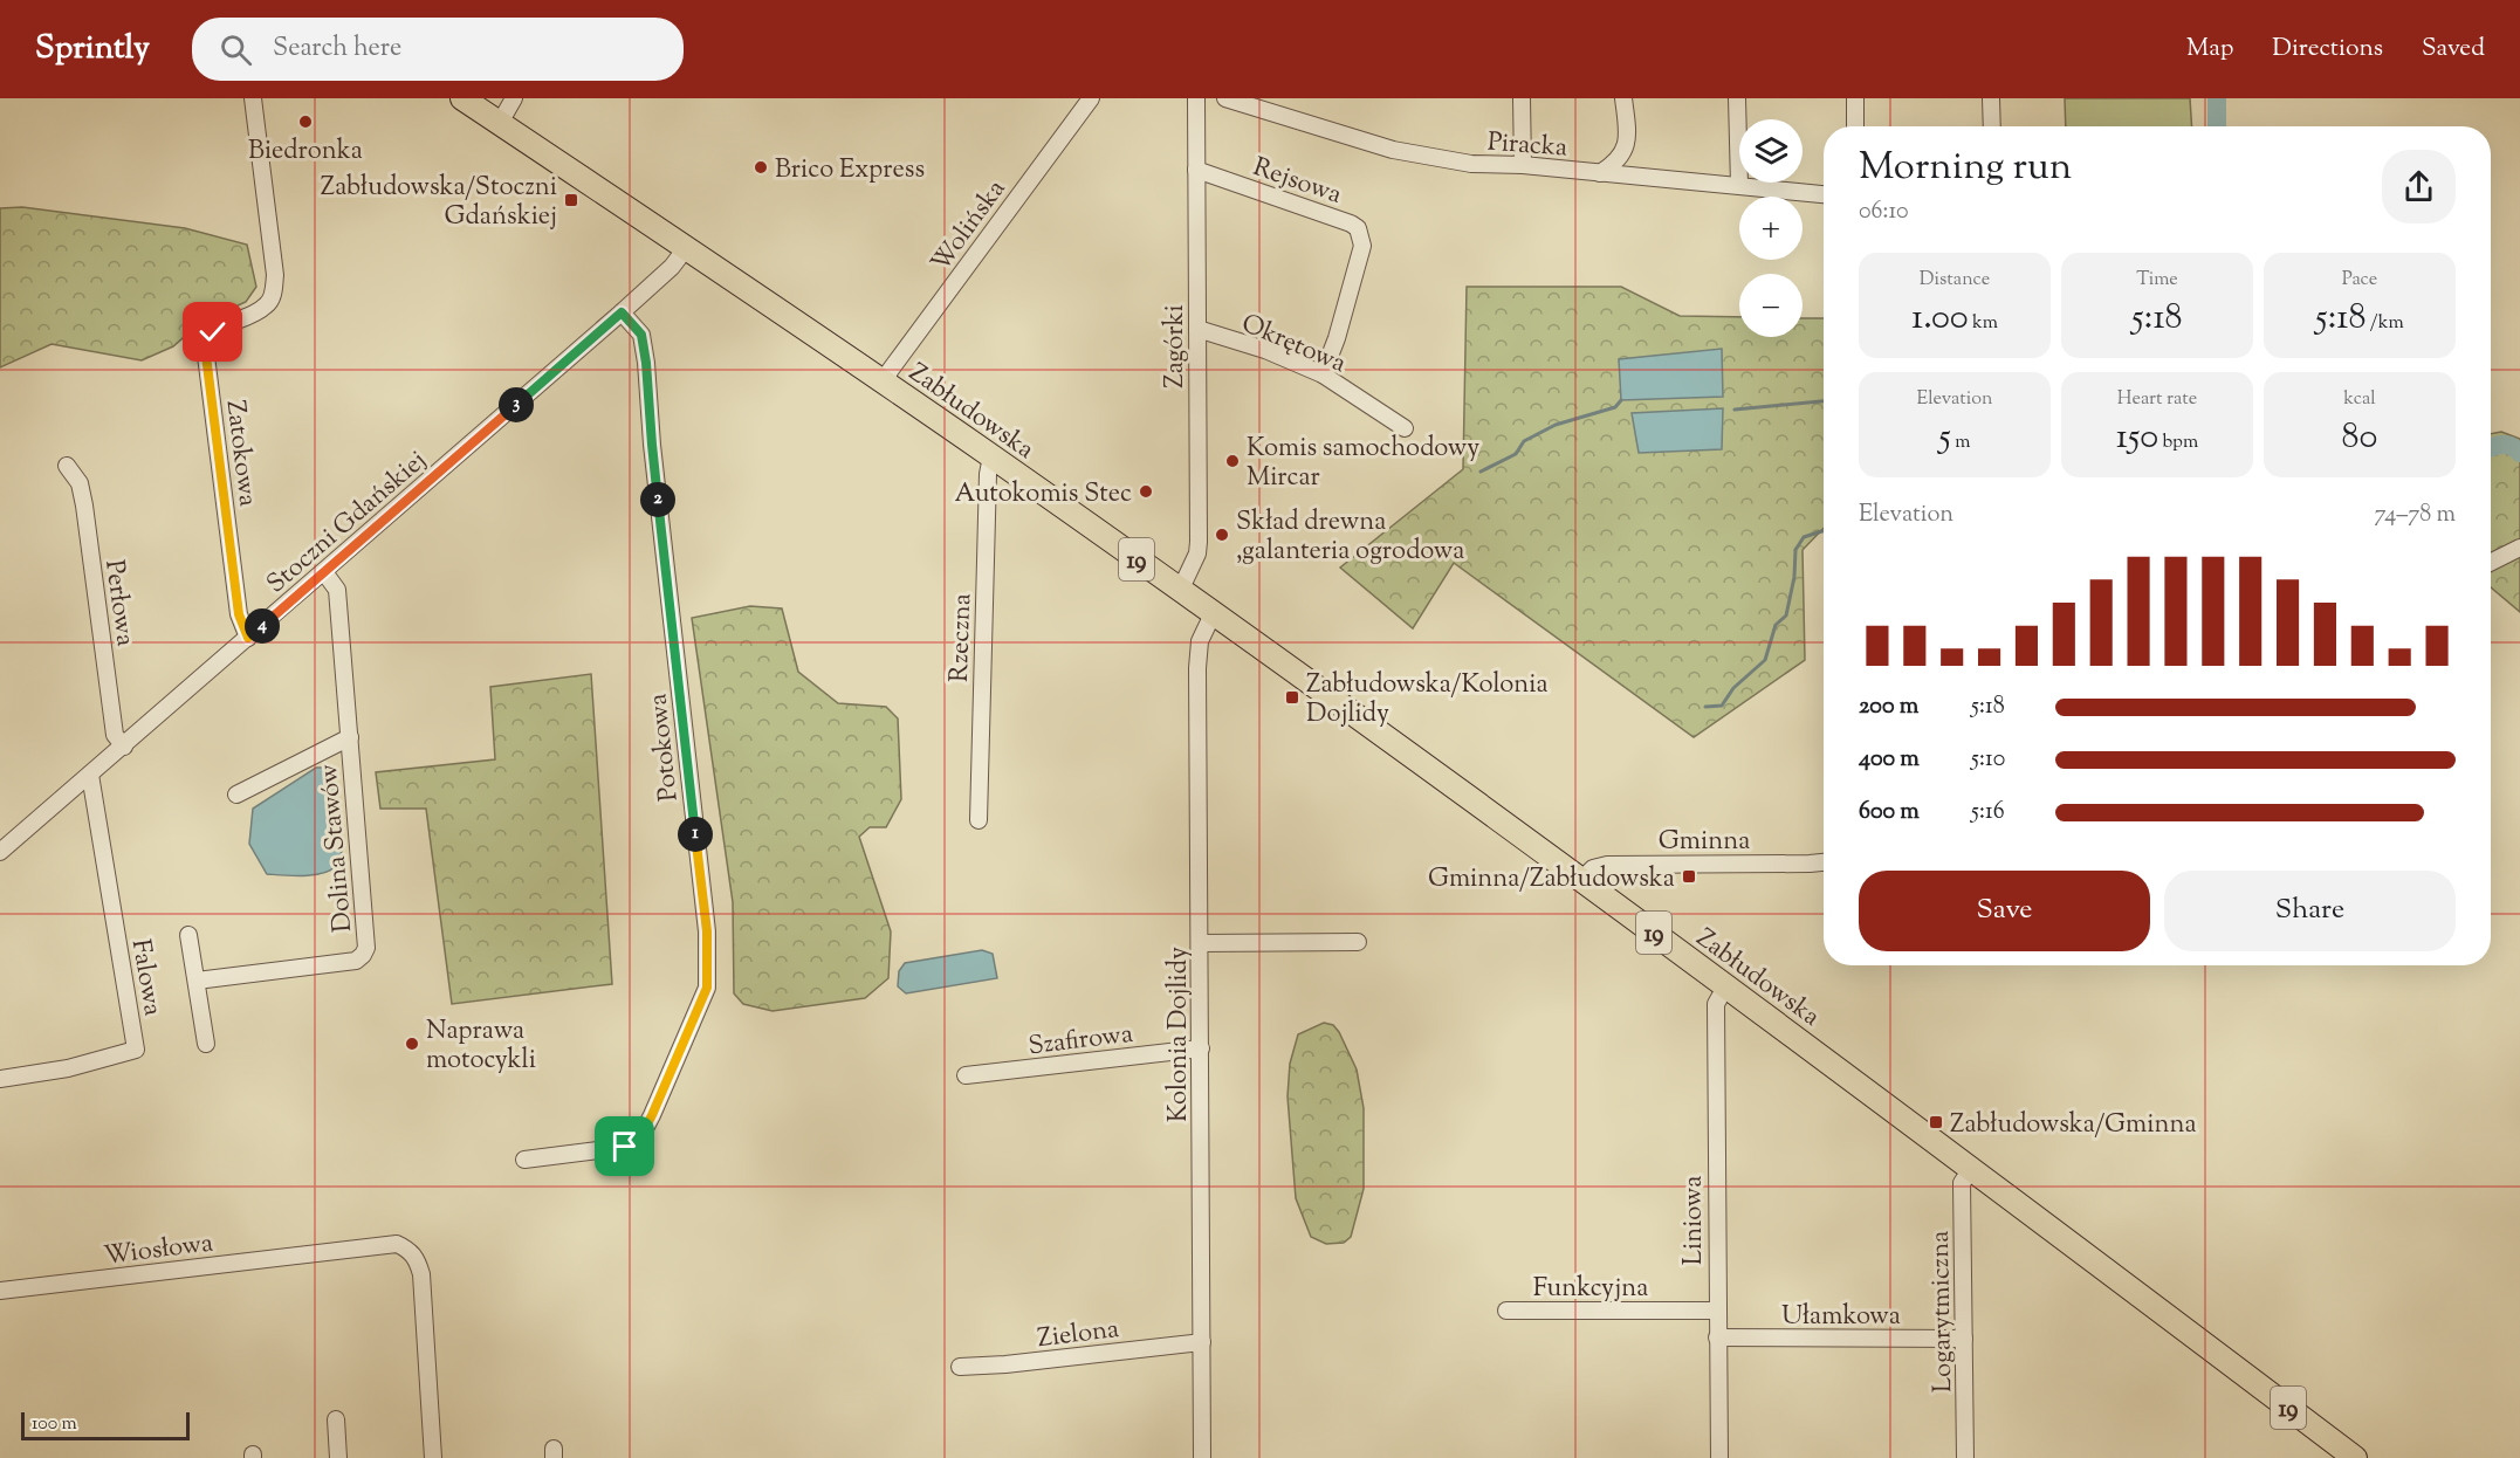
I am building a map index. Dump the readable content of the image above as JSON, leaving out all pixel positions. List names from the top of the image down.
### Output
{
  "streets": {
    "highway": ["Zabłudowska", "19"],
    "street": [
      "Piracka",
      "Rejsowa",
      "Wolińska",
      "Okrętowa",
      "Zagórki",
      "Zatokowa",
      "Stoczni Gdańskiej",
      "Perłowa",
      "Rzeczna",
      "Potokowa",
      "Gminna",
      "Dolina Stawów",
      "Falowa",
      "Kolonia Dojlidy",
      "Szafirowa",
      "Liniowa",
      "Wiosłowa",
      "Funkcyjna",
      "Logarytmiczna",
      "Ułamkowa",
      "Zielona"
    ]
  },
  "crossings": [
    ["Rejsowa", "Okrętowa"],
    ["Rejsowa", "Zagórki"],
    ["Wolińska", "Zabłudowska"],
    ["Okrętowa", "Zagórki"],
    ["Zagórki", "Zabłudowska"],
    ["Zabłudowska", "Stoczni Gdańskiej"],
    ["Zabłudowska", "Rzeczna"],
    ["Zabłudowska", "Gminna"],
    ["Zabłudowska", "Kolonia Dojlidy"],
    ["Zabłudowska", "Liniowa"],
    ["Zabłudowska", "Logarytmiczna"],
    ["Zatokowa", "Stoczni Gdańskiej"],
    ["Stoczni Gdańskiej", "Perłowa"],
    ["Stoczni Gdańskiej", "Potokowa"],
    ["Stoczni Gdańskiej", "Dolina Stawów"],
    ["Stoczni Gdańskiej", "Falowa"],
    ["Kolonia Dojlidy", "Szafirowa"],
    ["Kolonia Dojlidy", "Zielona"],
    ["Liniowa", "Funkcyjna"],
    ["Liniowa", "Ułamkowa"],
    ["Logarytmiczna", "Ułamkowa"]
  ],
  "places": {
    "other": [
      "Biedronka",
      "Brico Express",
      "Komis samochodowy Mircar",
      "Autokomis Stec",
      "Skład drewna ,galanteria ogrodowa",
      "Naprawa motocykli"
    ],
    "transit": [
      "Zabłudowska/Stoczni Gdańskiej",
      "Zabłudowska/Kolonia Dojlidy",
      "Gminna/Zabłudowska",
      "Zabłudowska/Gminna"
    ]
  },
  "scale_bar": "100 m",
  "page": {
    "header": "Sprintly",
    "search": "Search here",
    "nav": ["Map", "Directions", "Saved"],
    "map_buttons": ["+", "−"],
    "heading": ["Morning run", "06:10"],
    "stats": [
      ["Distance", "1.00 km"],
      ["Time", "5:18"],
      ["Pace", "5:18 /km"],
      ["Elevation", "5 m"],
      ["Heart rate", "150 bpm"],
      ["kcal", "80"]
    ],
    "pins": [
      "3",
      "2",
      "4",
      "1"
    ],
    "chart": ["Elevation", "74–78 m"],
    "list": [
      {
        "name": "200 m",
        "note": "5:18"
      },
      {
        "name": "400 m",
        "note": "5:10"
      },
      {
        "name": "600 m",
        "note": "5:16"
      }
    ],
    "buttons": ["Save", "Share"],
    "scale": "100 m"
  }
}
